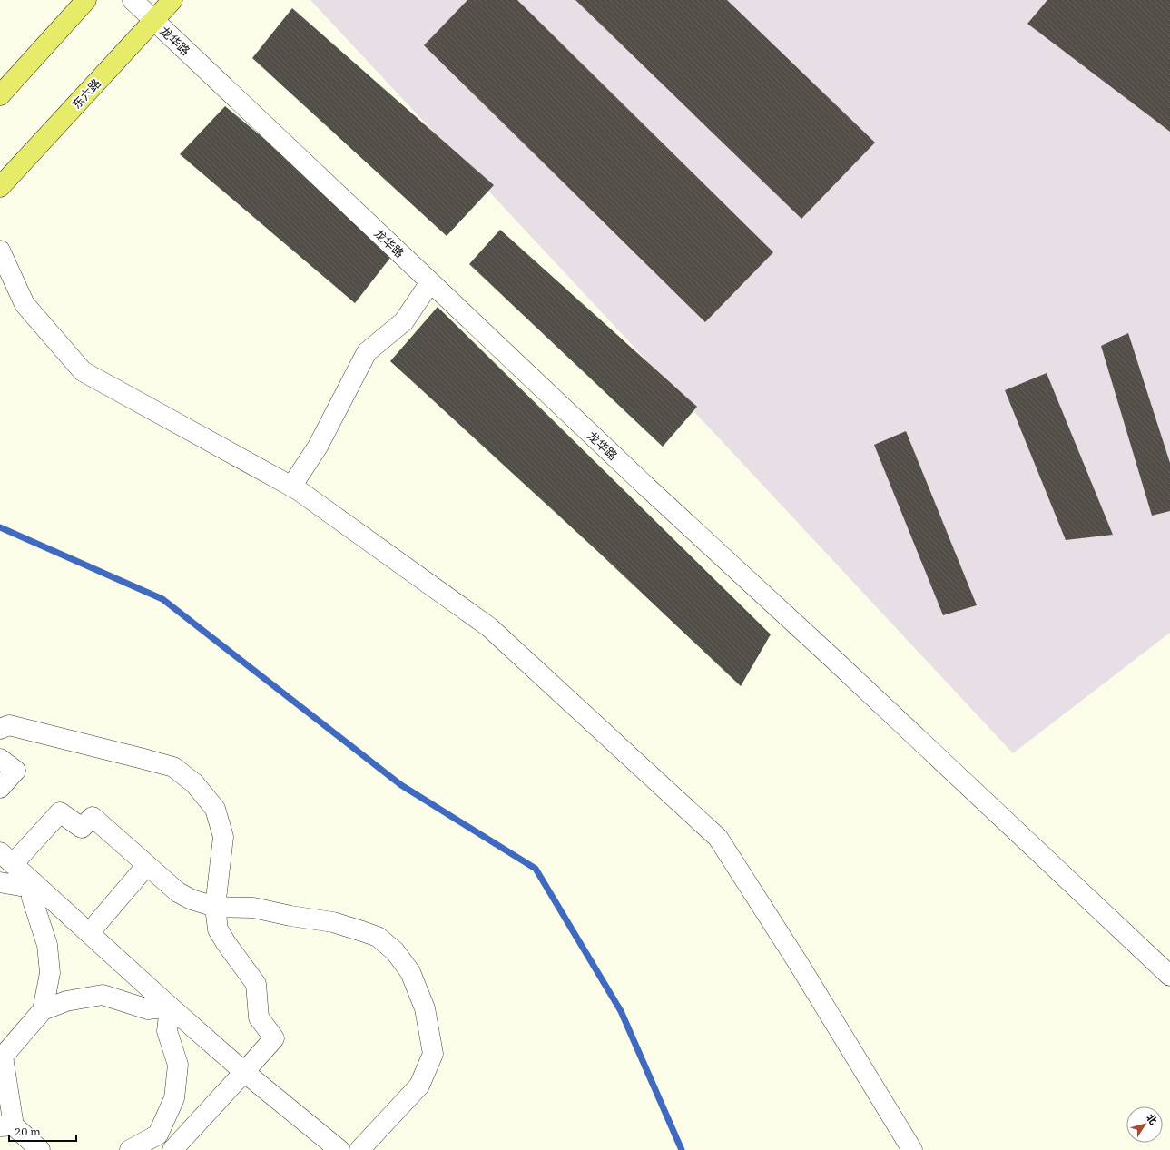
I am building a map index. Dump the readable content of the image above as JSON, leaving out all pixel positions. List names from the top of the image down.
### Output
{
  "streets": {
    "main road": ["东六路"],
    "street": ["龙华路"]
  },
  "crossings": [
    ["龙华路", "东六路"]
  ],
  "scale_bar": "20 m",
  "north": "top right"
}
